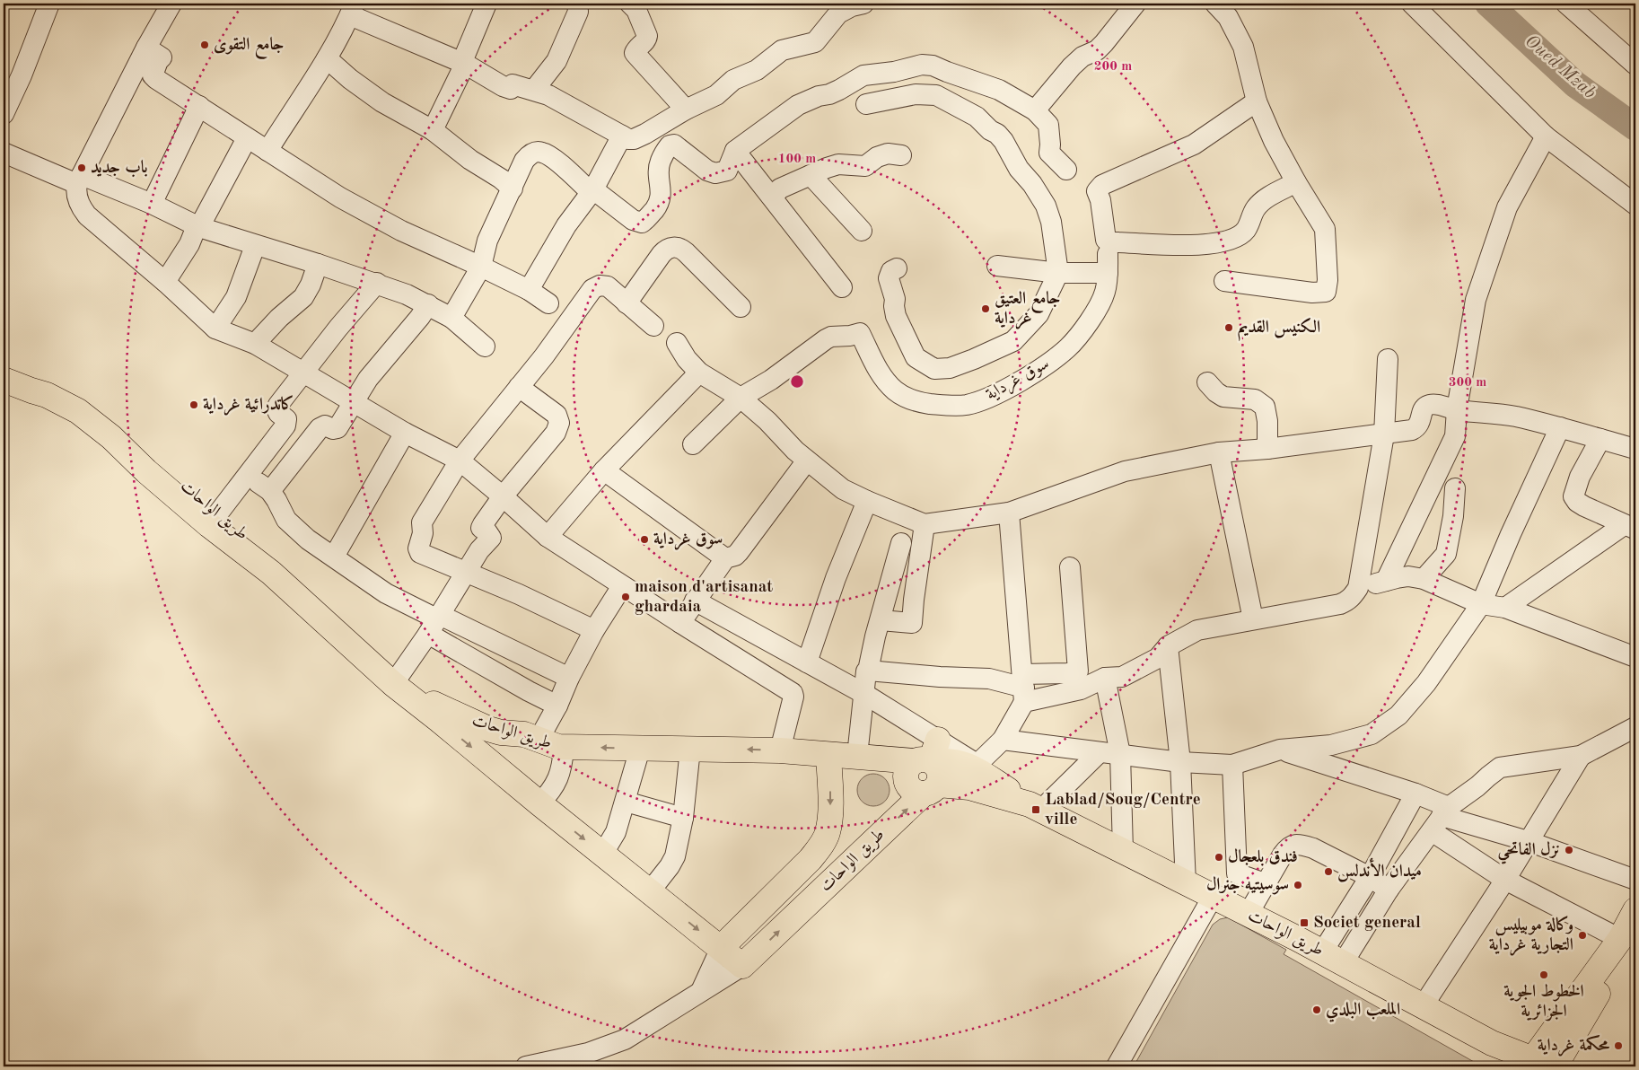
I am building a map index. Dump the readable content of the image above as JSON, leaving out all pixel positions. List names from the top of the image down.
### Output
{
  "streets": {
    "main road": ["طريق الواحات"],
    "street": ["سوق غرداية"]
  },
  "water": ["Oued Mzab"],
  "places": {
    "other": [
      "جامع التقوى",
      "باب جديد",
      "جامع العتيق غرداية",
      "الكنيس القديم",
      "كاتدرائية غرداية",
      "سوق غرداية",
      "maison d'artisanat ghardaia",
      "نزل الفاتحي",
      "فندق بلعجال",
      "ميدان الأندلس",
      "سوسيتيه جنرال",
      "وكالة موبيليس التجارية غرداية",
      "الخطوط الجوية الجزائرية",
      "الملعب البلدي",
      "محكمة غرداية"
    ],
    "transit": ["Lablad/Soug/Centre ville", "Societ general"]
  },
  "rings": ["200 m", "100 m", "300 m"]
}
